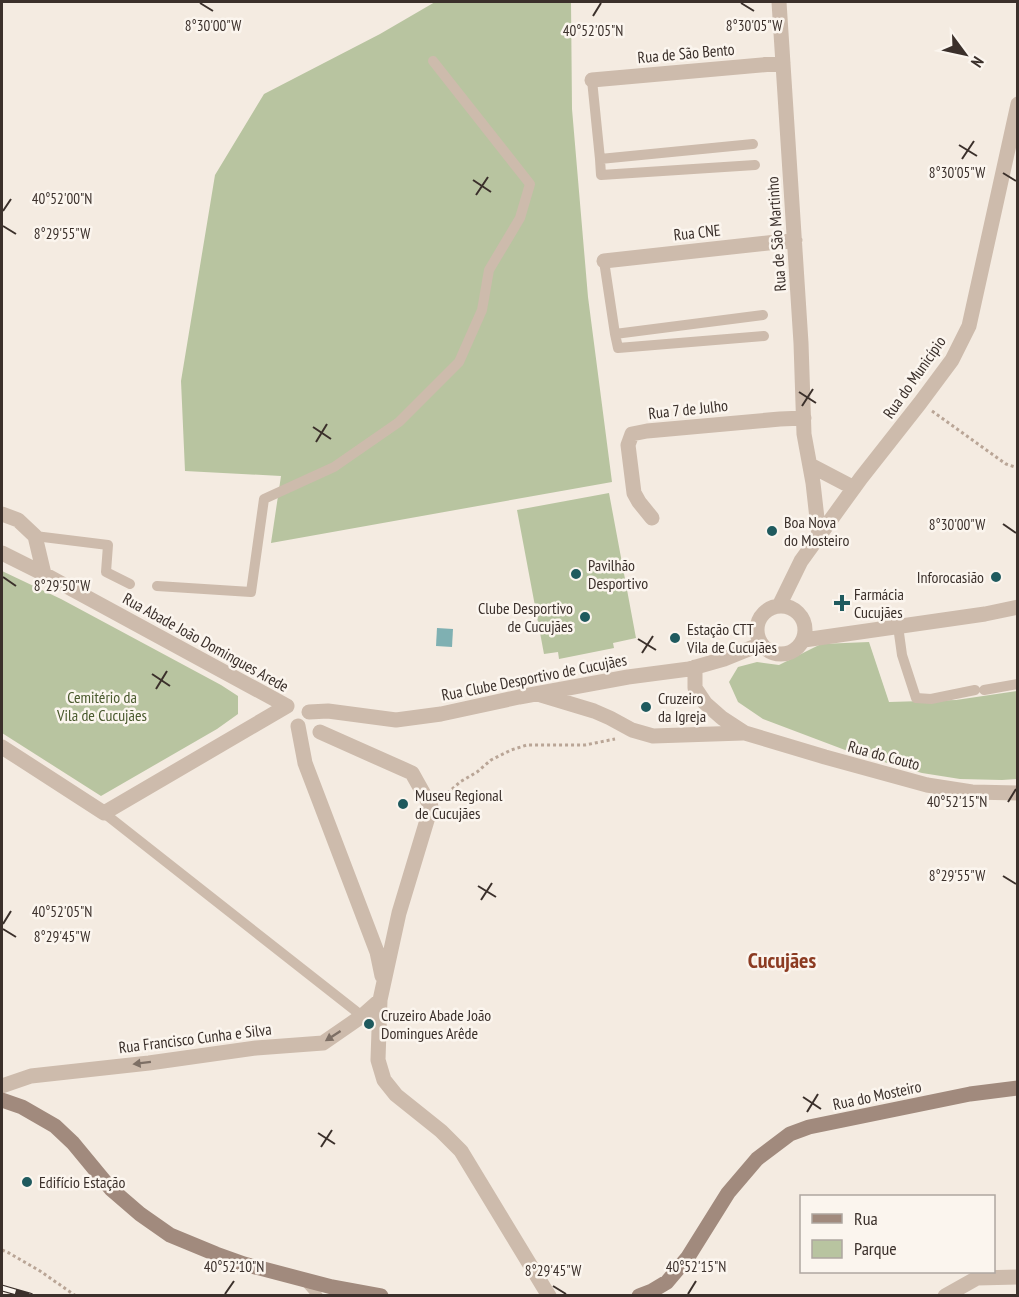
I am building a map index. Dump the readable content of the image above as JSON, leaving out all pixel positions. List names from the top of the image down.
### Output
{
  "streets": {
    "main road": ["Rua do Mosteiro"],
    "street": [
      "Rua de São Bento",
      "Rua CNE",
      "Rua de São Martinho",
      "Rua do Município",
      "Rua 7 de Julho",
      "Rua Abade João Domingues Arede",
      "Rua Clube Desportivo de Cucujães",
      "Rua do Couto",
      "Rua Francisco Cunha e Silva"
    ]
  },
  "crossings": [
    ["Rua de São Bento", "Rua de São Martinho"],
    ["Rua CNE", "Rua de São Martinho"],
    ["Rua de São Martinho", "Rua do Município"],
    ["Rua de São Martinho", "Rua 7 de Julho"],
    ["Rua do Município", "Rua Clube Desportivo de Cucujães"],
    ["Rua Abade João Domingues Arede", "Rua Clube Desportivo de Cucujães"],
    ["Rua Clube Desportivo de Cucujães", "Rua do Couto"]
  ],
  "one_way": ["Rua Francisco Cunha e Silva"],
  "districts": ["Cucujães"],
  "parks": ["Cemitério da Vila de Cucujães"],
  "places": {
    "other": [
      "Boa Nova do Mosteiro",
      "Pavilhão Desportivo",
      "Inforocasião",
      "Clube Desportivo de Cucujães",
      "Estação CTT Vila de Cucujães",
      "Cruzeiro da Igreja",
      "Museu Regional de Cucujães",
      "Cruzeiro Abade João Domingues Arêde",
      "Edifício Estação"
    ],
    "health": ["Farmácia Cucujães"]
  },
  "legend": ["Rua", "Parque"],
  "north": "bottom right",
  "coordinates": [
    "8°30'00\"W",
    "8°30'05\"W",
    "40°52'05\"N",
    "40°52'00\"N",
    "8°29'55\"W",
    "8°29'50\"W",
    "40°52'15\"N",
    "8°29'45\"W",
    "40°52'10\"N"
  ]
}
